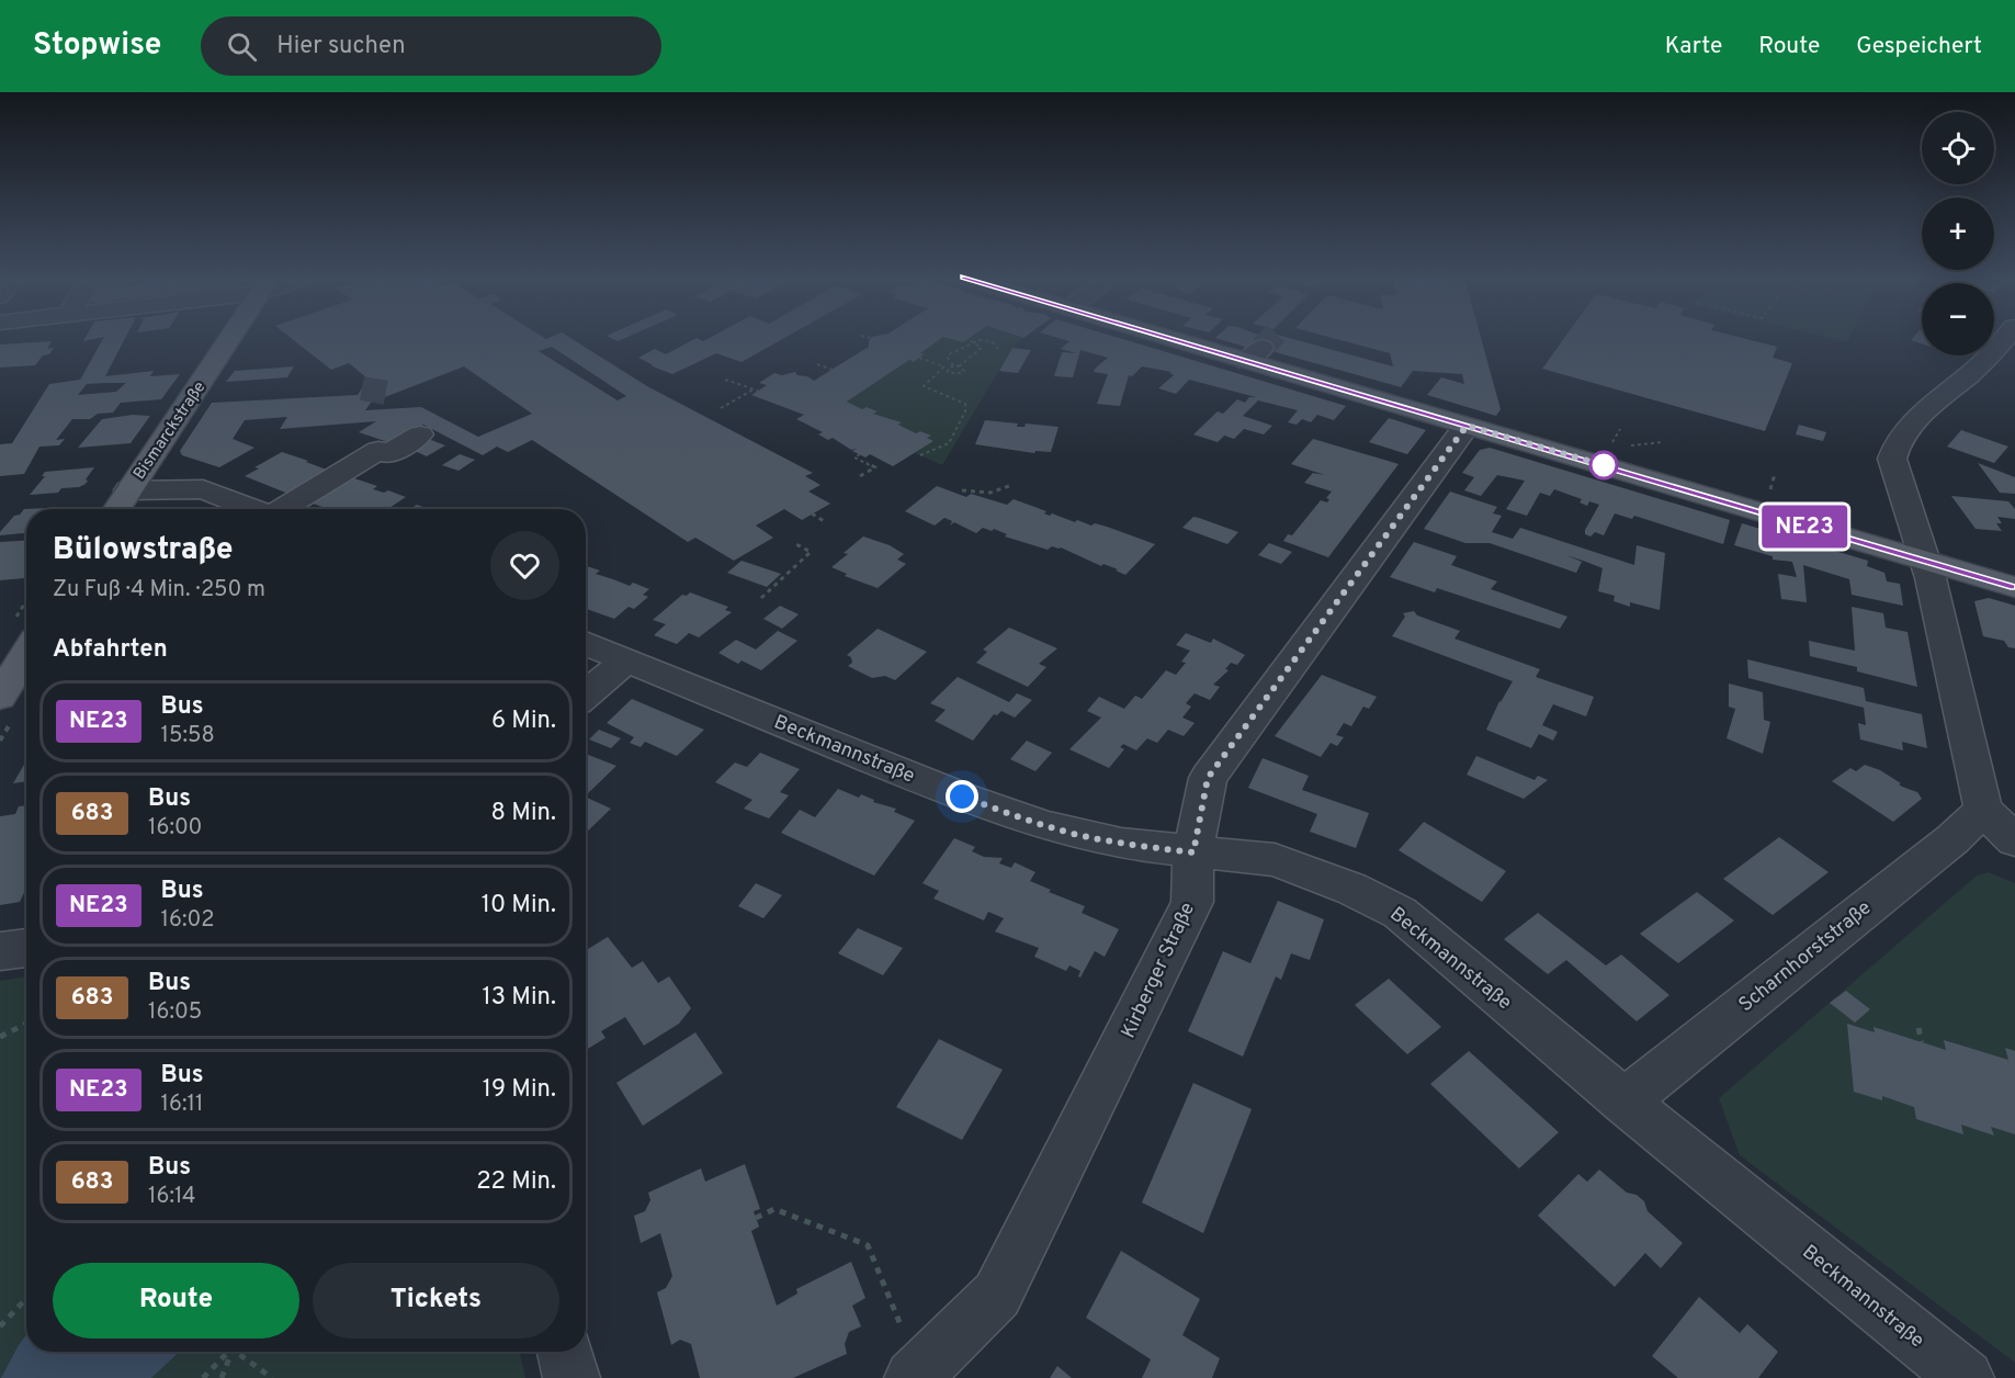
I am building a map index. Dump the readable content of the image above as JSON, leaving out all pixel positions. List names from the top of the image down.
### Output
{
  "streets": {
    "main road": ["Bismarckstraße"],
    "street": ["Beckmannstraße", "Scharnhorststraße", "Kirberger Straße"]
  },
  "crossings": [
    ["Beckmannstraße", "Scharnhorststraße"],
    ["Beckmannstraße", "Kirberger Straße"]
  ],
  "lines": ["bus line NE23"],
  "page": {
    "header": "Stopwise",
    "search": "Hier suchen",
    "nav": ["Karte", "Route", "Gespeichert"],
    "on_map": "NE23",
    "map_buttons": ["+", "−"],
    "heading": [
      ["Bülowstraße", "Zu Fuß · 4 Min. · 250 m"],
      "Abfahrten"
    ],
    "list": [
      {
        "mark": "NE23",
        "name": "Bus",
        "note": "15:58",
        "value": "6 Min."
      },
      {
        "mark": "683",
        "name": "Bus",
        "note": "16:00",
        "value": "8 Min."
      },
      {
        "mark": "NE23",
        "name": "Bus",
        "note": "16:02",
        "value": "10 Min."
      },
      {
        "mark": "683",
        "name": "Bus",
        "note": "16:05",
        "value": "13 Min."
      },
      {
        "mark": "NE23",
        "name": "Bus",
        "note": "16:11",
        "value": "19 Min."
      },
      {
        "mark": "683",
        "name": "Bus",
        "note": "16:14",
        "value": "22 Min."
      }
    ],
    "buttons": ["Route", "Tickets"]
  }
}
